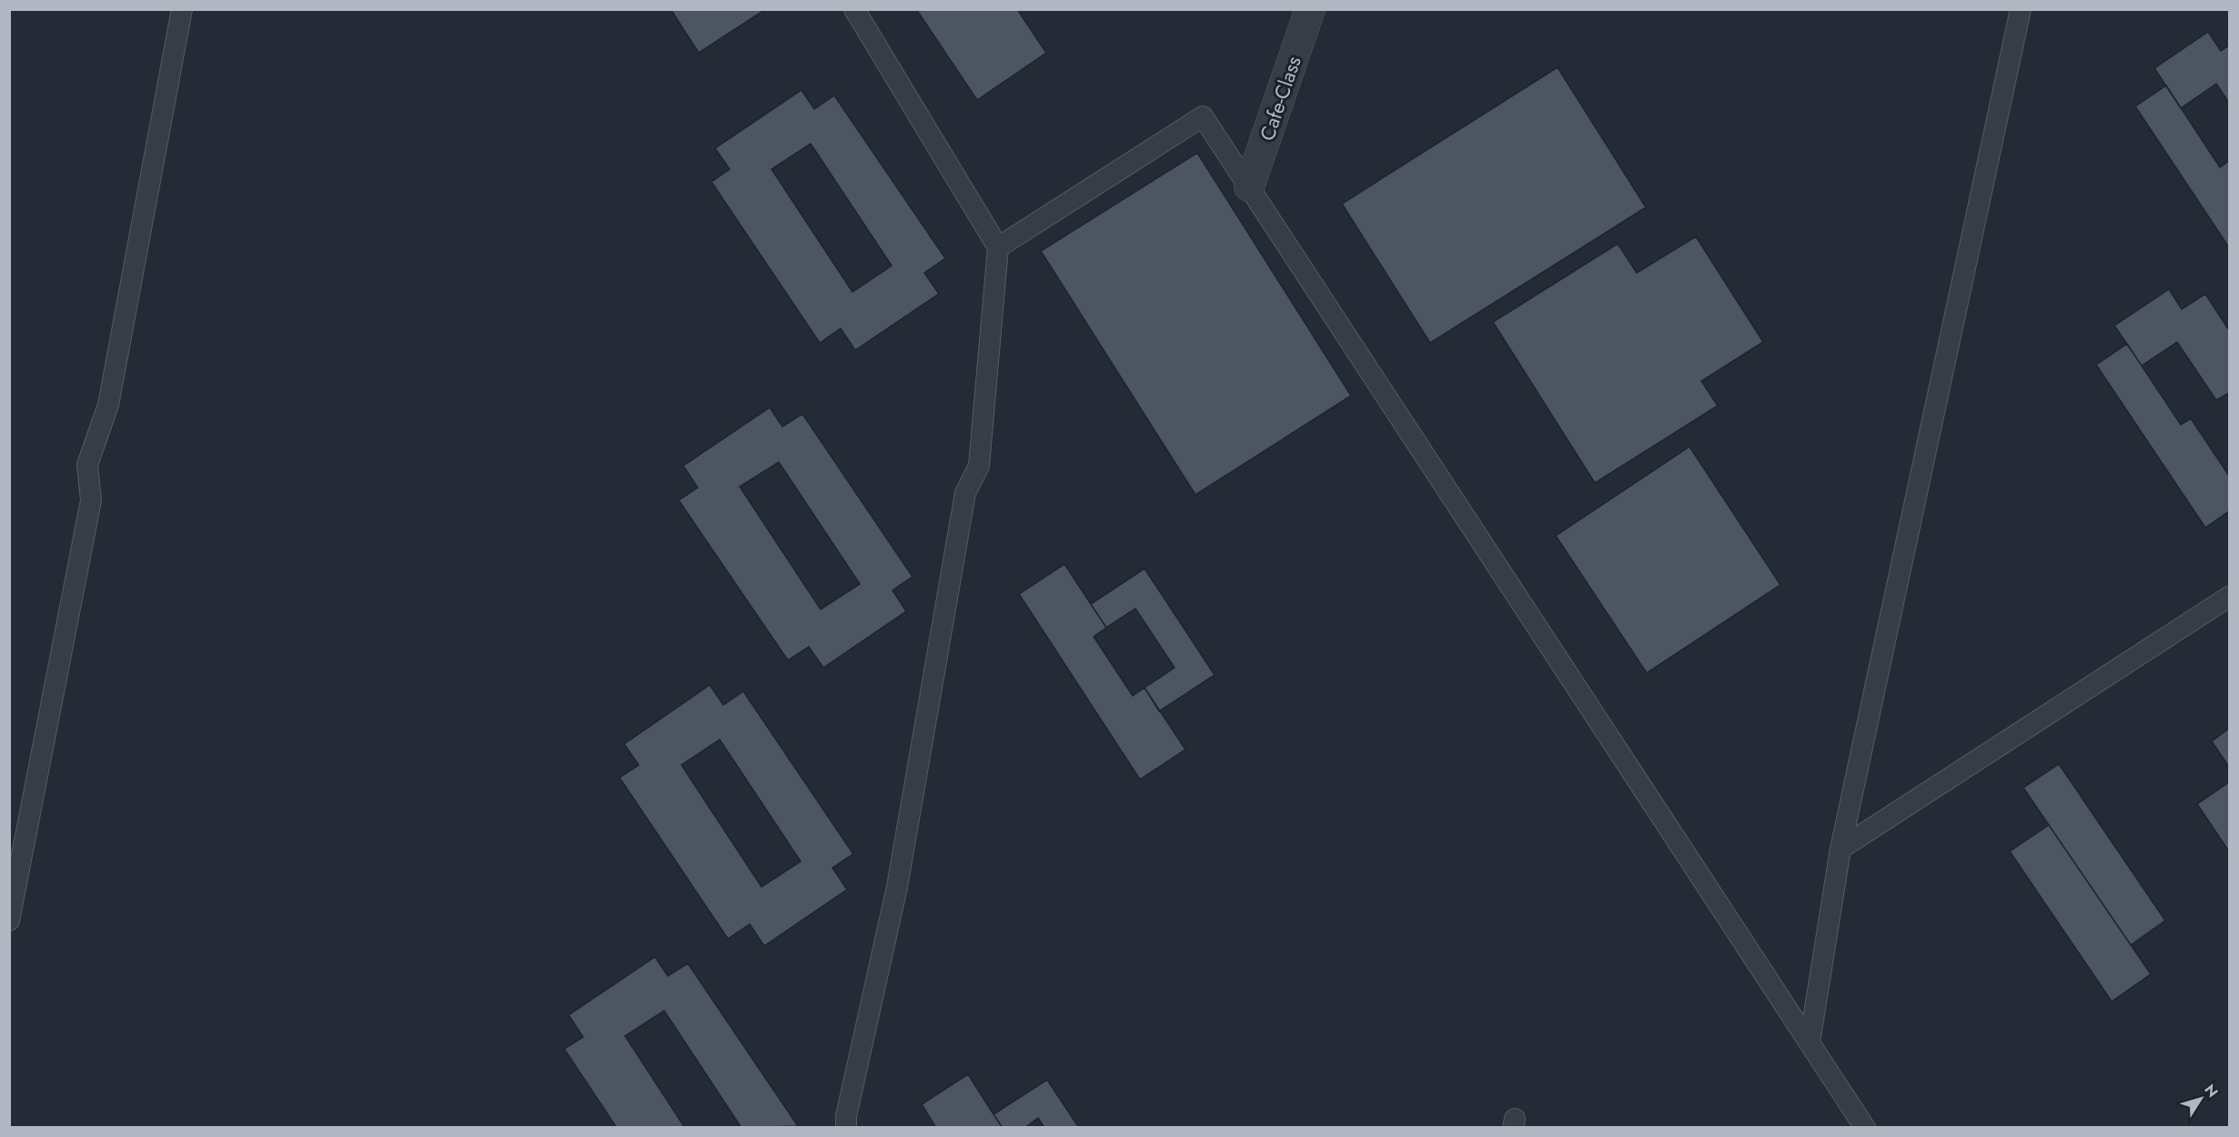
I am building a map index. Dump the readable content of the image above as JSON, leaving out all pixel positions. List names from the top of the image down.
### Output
{
  "streets": {
    "street": ["Cafe-Class"]
  },
  "north": "top right"
}
